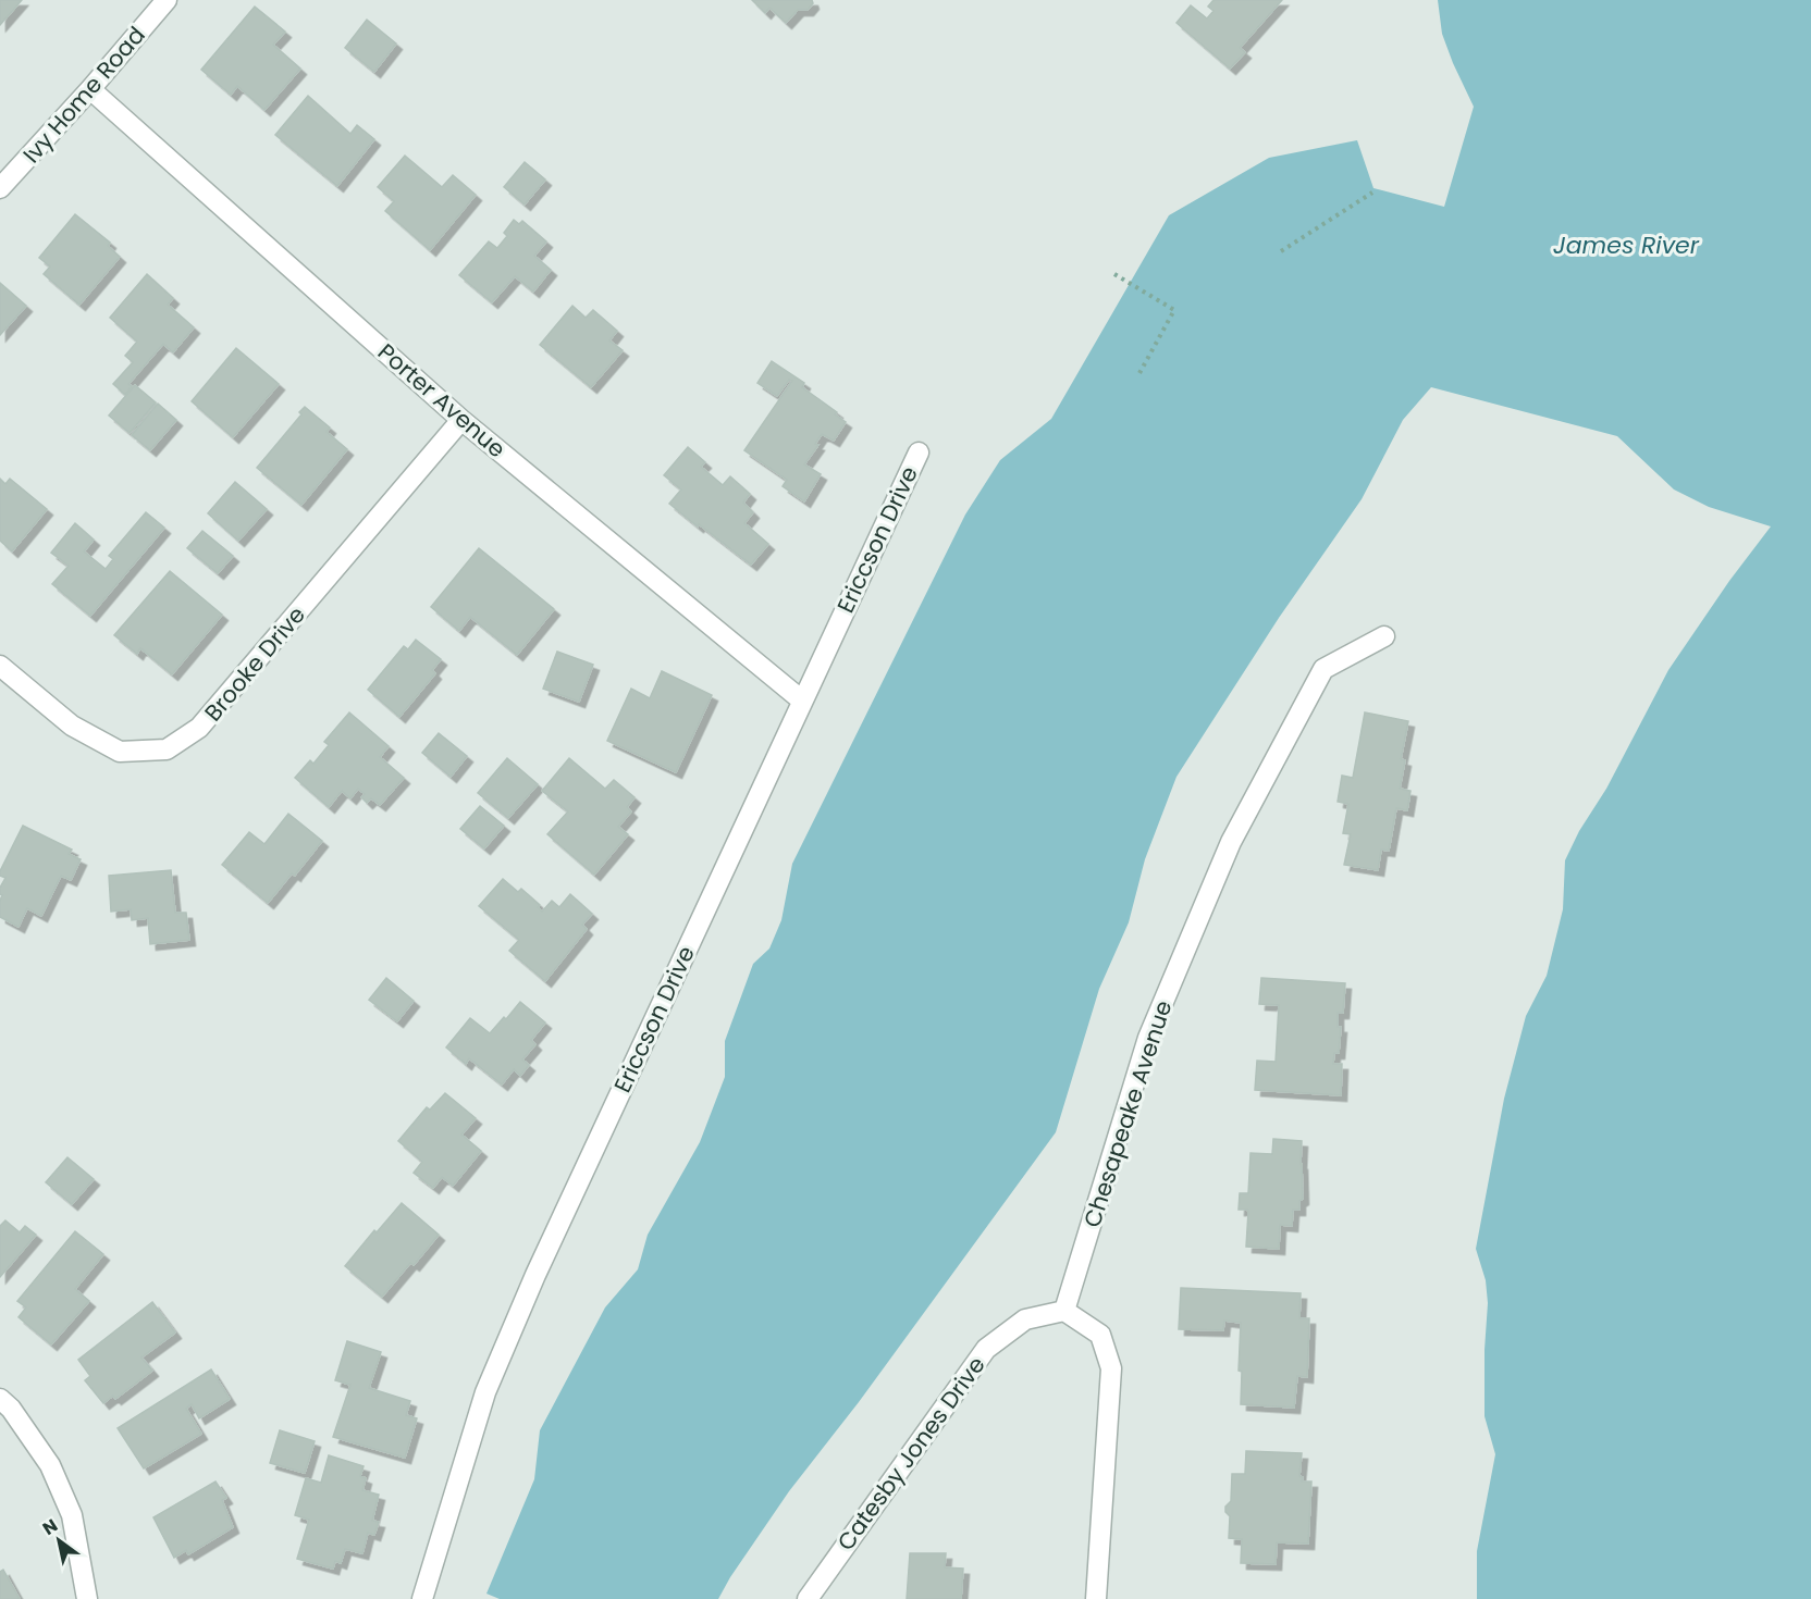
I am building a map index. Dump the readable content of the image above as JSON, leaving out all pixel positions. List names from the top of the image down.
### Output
{
  "streets": {
    "street": [
      "Ivy Home Road",
      "Porter Avenue",
      "Ericcson Drive",
      "Brooke Drive",
      "Chesapeake Avenue",
      "Catesby Jones Drive"
    ]
  },
  "crossings": [
    ["Ivy Home Road", "Porter Avenue"],
    ["Porter Avenue", "Ericcson Drive"],
    ["Porter Avenue", "Brooke Drive"],
    ["Chesapeake Avenue", "Catesby Jones Drive"]
  ],
  "water": ["James River"],
  "north": "top left"
}
